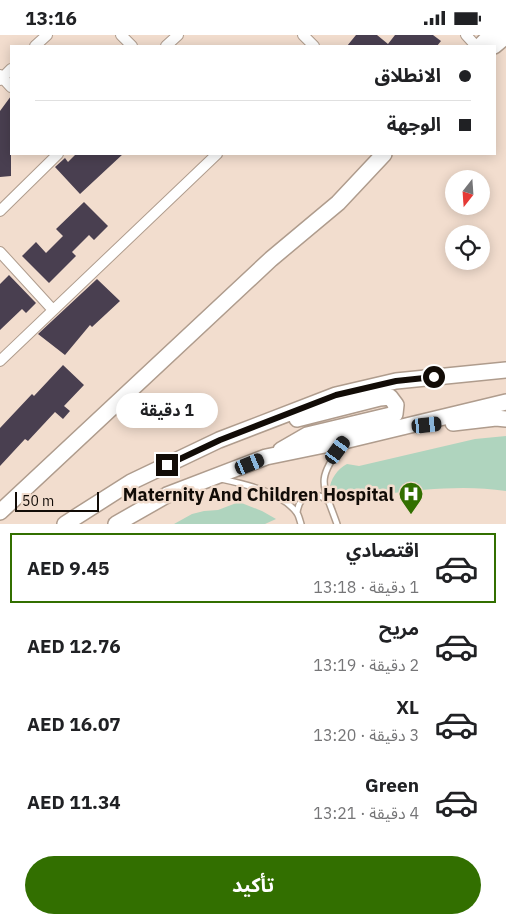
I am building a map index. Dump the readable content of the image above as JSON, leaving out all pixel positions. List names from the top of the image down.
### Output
{
  "places": {
    "hospital": ["Maternity And Children Hospital"]
  },
  "scale_bar": "50 m",
  "north": "bottom",
  "page": {
    "status": "13:16",
    "banner": ["الانطلاق", "الوجهة"],
    "bubble": "1 دقيقة",
    "scale": "50 m",
    "list": [
      {
        "name": "اقتصادي",
        "note": "1 دقيقة · 13:18",
        "value": "AED 9.45"
      },
      {
        "name": "مريح",
        "note": "2 دقيقة · 13:19",
        "value": "AED 12.76"
      },
      {
        "name": "XL",
        "note": "3 دقيقة · 13:20",
        "value": "AED 16.07"
      },
      {
        "name": "Green",
        "note": "4 دقيقة · 13:21",
        "value": "AED 11.34"
      }
    ],
    "buttons": "تأكيد"
  }
}
